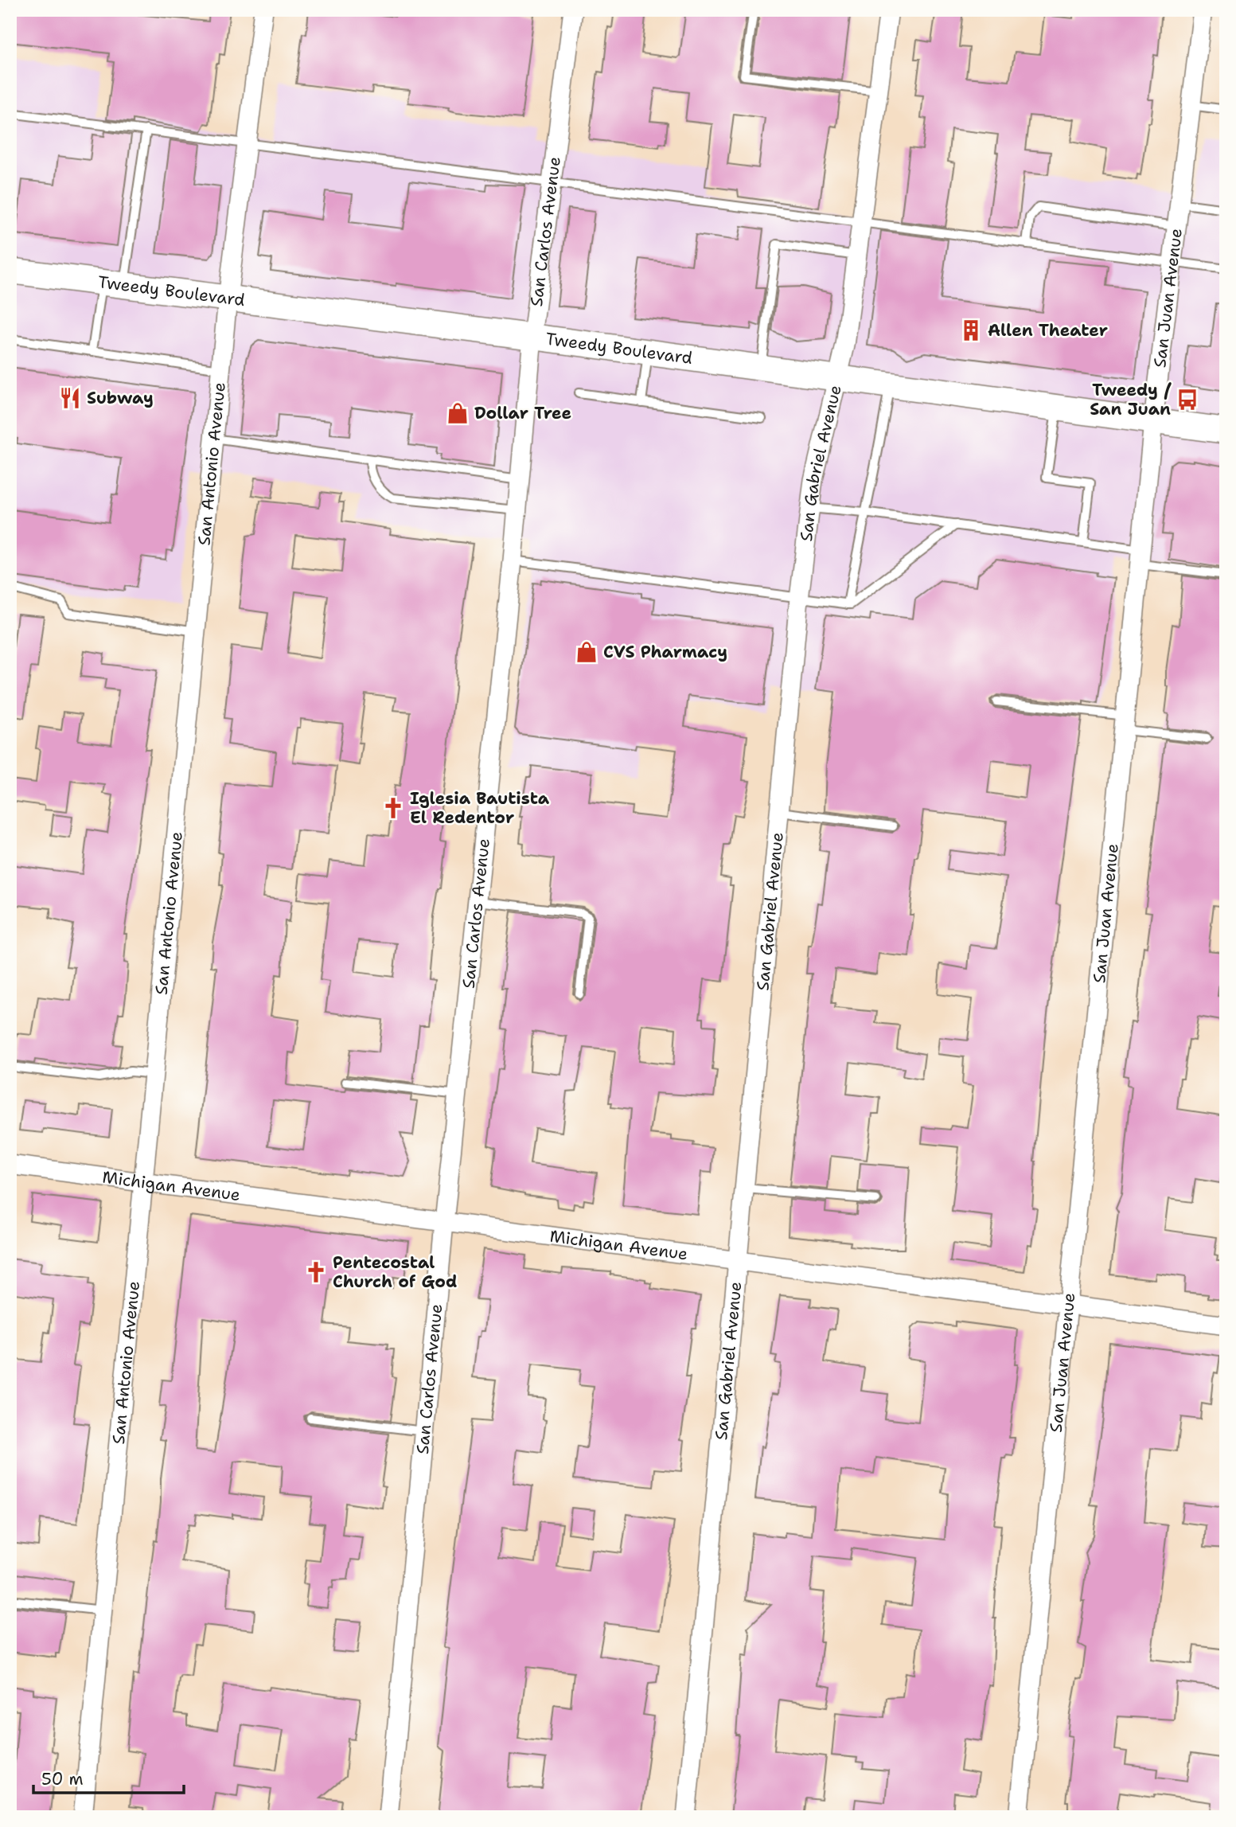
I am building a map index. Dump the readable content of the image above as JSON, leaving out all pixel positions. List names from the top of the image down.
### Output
{
  "streets": {
    "main road": ["Tweedy Boulevard"],
    "street": [
      "San Carlos Avenue",
      "San Juan Avenue",
      "San Gabriel Avenue",
      "San Antonio Avenue",
      "Michigan Avenue"
    ]
  },
  "crossings": [
    ["San Carlos Avenue", "Tweedy Boulevard"],
    ["San Carlos Avenue", "Michigan Avenue"],
    ["Tweedy Boulevard", "San Juan Avenue"],
    ["Tweedy Boulevard", "San Gabriel Avenue"],
    ["Tweedy Boulevard", "San Antonio Avenue"],
    ["San Juan Avenue", "Michigan Avenue"],
    ["San Gabriel Avenue", "Michigan Avenue"],
    ["San Antonio Avenue", "Michigan Avenue"]
  ],
  "places": {
    "building": ["Allen Theater"],
    "restaurant": ["Subway"],
    "bus stop": ["Tweedy / San Juan"],
    "shop": ["Dollar Tree", "CVS Pharmacy"],
    "church": ["Iglesia Bautista El Redentor", "Pentecostal Church of God"]
  },
  "scale_bar": "50 m"
}
